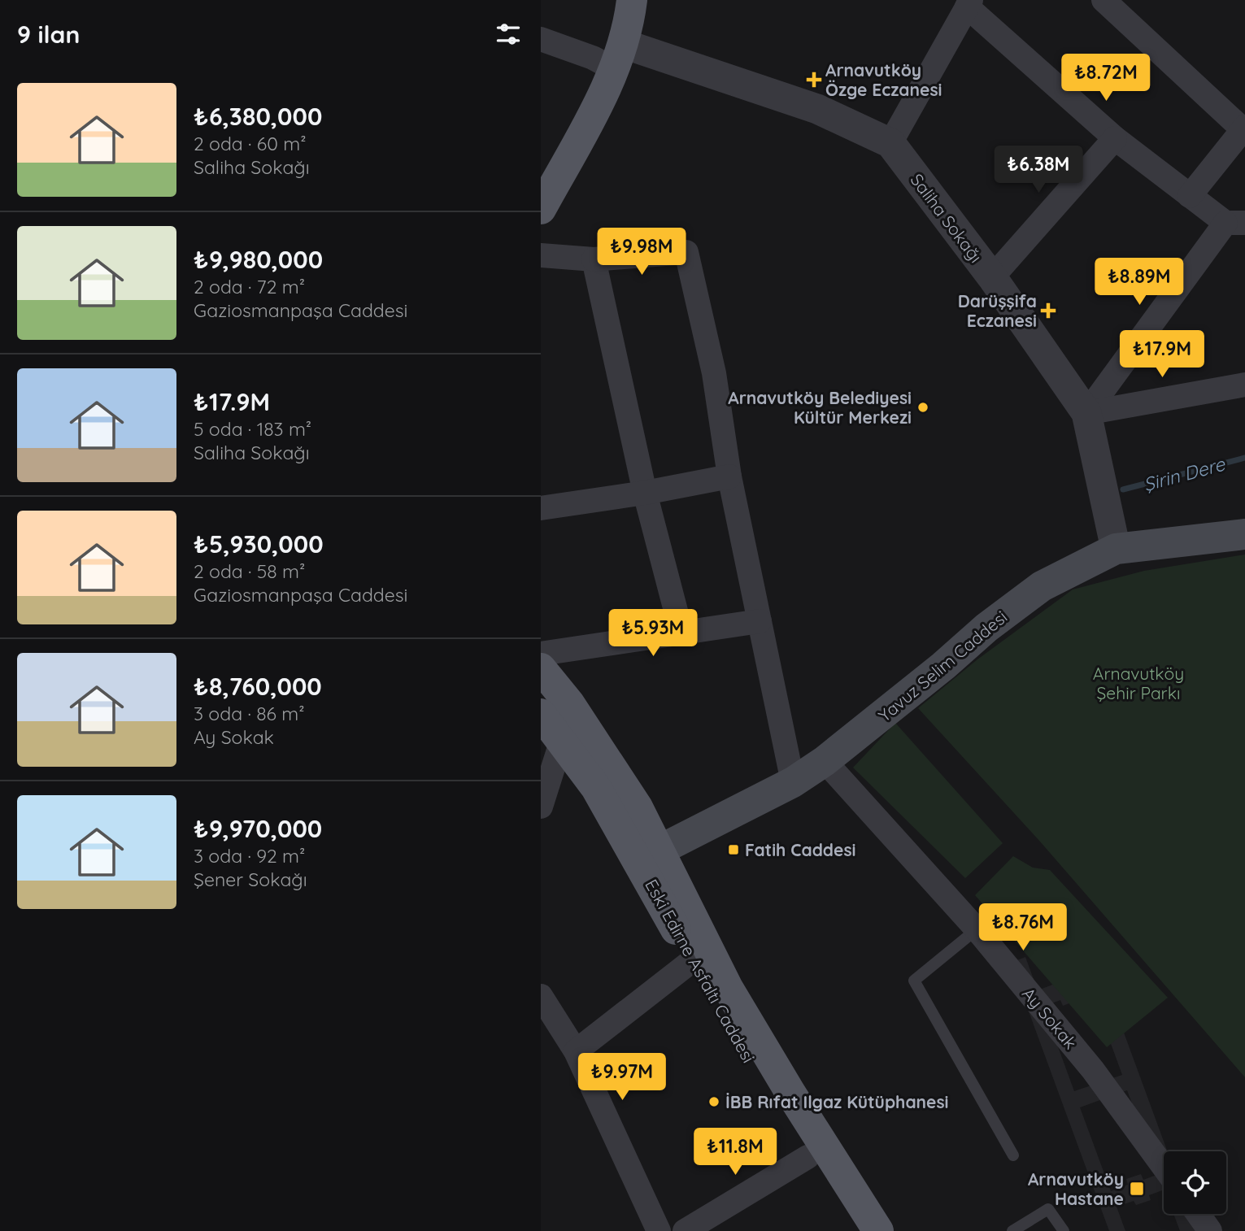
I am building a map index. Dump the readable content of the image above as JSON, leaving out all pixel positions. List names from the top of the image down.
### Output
{
  "streets": {
    "main road": ["Yavuz Selim Caddesi", "Eski Edirne Asfaltı Caddesi"],
    "street": ["Saliha Sokağı", "Ay Sokak"]
  },
  "crossings": [
    ["Saliha Sokağı", "Yavuz Selim Caddesi"],
    ["Yavuz Selim Caddesi", "Eski Edirne Asfaltı Caddesi"],
    ["Yavuz Selim Caddesi", "Ay Sokak"]
  ],
  "water": ["Şirin Dere"],
  "parks": ["Arnavutköy Şehir Parkı"],
  "places": {
    "health": ["Arnavutköy Özge Eczanesi", "Darüşşifa Eczanesi"],
    "other": ["Arnavutköy Belediyesi Kültür Merkezi", "İBB Rıfat Ilgaz Kütüphanesi"],
    "transit": ["Fatih Caddesi", "Arnavutköy Hastane"]
  },
  "page": {
    "heading": "9 ilan",
    "price": [
      "₺8.72M",
      "₺6.38M",
      "₺9.98M",
      "₺8.89M",
      "₺17.9M",
      "₺5.93M",
      "₺8.76M",
      "₺9.97M",
      "₺11.8M"
    ],
    "list": [
      {
        "name": "₺6,380,000",
        "note": "2 oda · 60 m² · Saliha Sokağı"
      },
      {
        "name": "₺9,980,000",
        "note": "2 oda · 72 m² · Gaziosmanpaşa Caddesi"
      },
      {
        "name": "₺17.9M",
        "note": "5 oda · 183 m² · Saliha Sokağı"
      },
      {
        "name": "₺5,930,000",
        "note": "2 oda · 58 m² · Gaziosmanpaşa Caddesi"
      },
      {
        "name": "₺8,760,000",
        "note": "3 oda · 86 m² · Ay Sokak"
      },
      {
        "name": "₺9,970,000",
        "note": "3 oda · 92 m² · Şener Sokağı"
      }
    ]
  }
}
